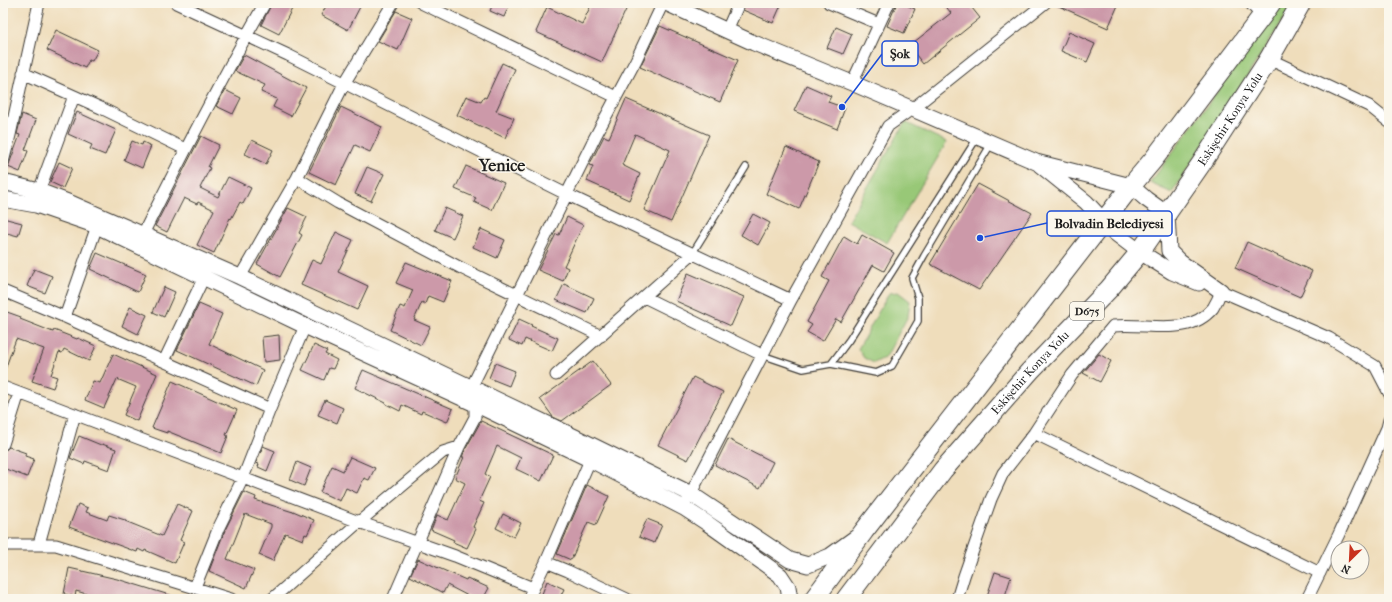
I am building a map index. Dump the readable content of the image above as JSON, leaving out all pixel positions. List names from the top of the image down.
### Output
{
  "streets": {
    "highway": ["Eskişehir Konya Yolu", "D675"]
  },
  "districts": ["Yenice"],
  "places": ["Şok", "Bolvadin Belediyesi"],
  "north": "bottom left"
}
